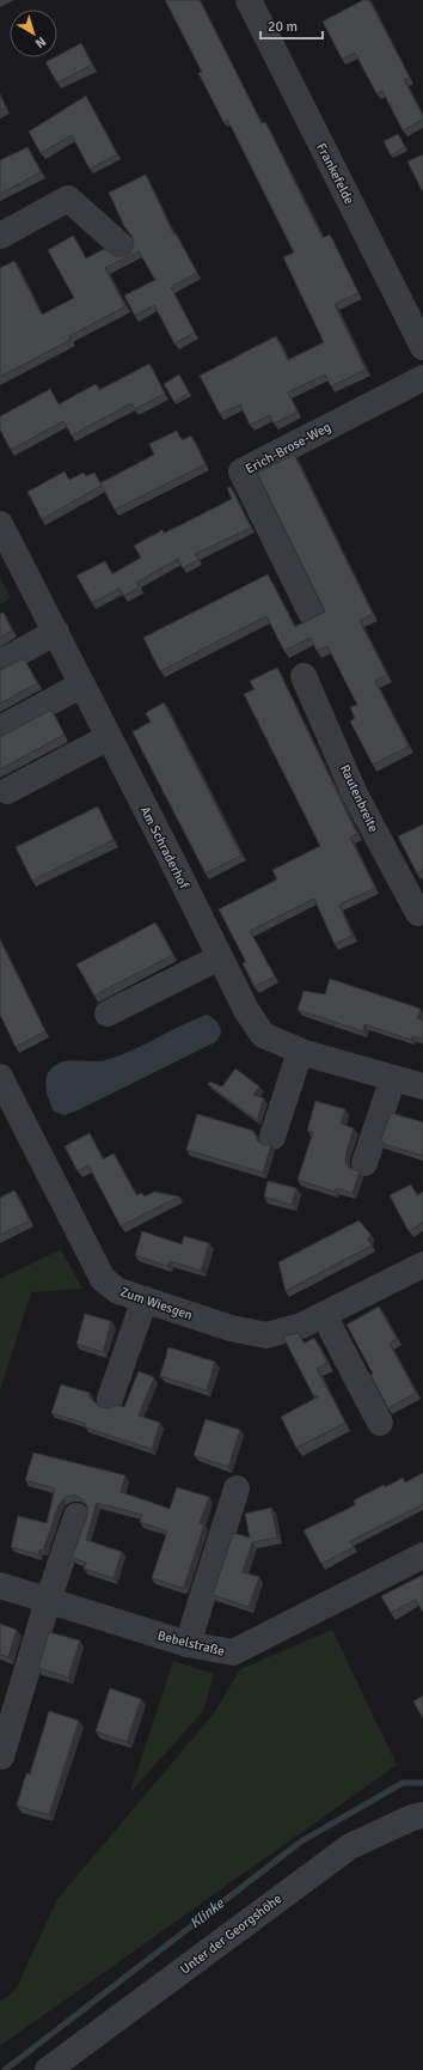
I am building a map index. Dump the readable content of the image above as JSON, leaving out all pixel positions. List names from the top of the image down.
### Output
{
  "streets": {
    "street": [
      "Frankefelde",
      "Erich-Brose-Weg",
      "Rautenbreite",
      "Am Schraderhof",
      "Zum Wiesgen",
      "Bebelstraße",
      "Unter der Georgshöhe"
    ]
  },
  "water": ["Klinke"],
  "scale_bar": "20 m",
  "north": "bottom right"
}
